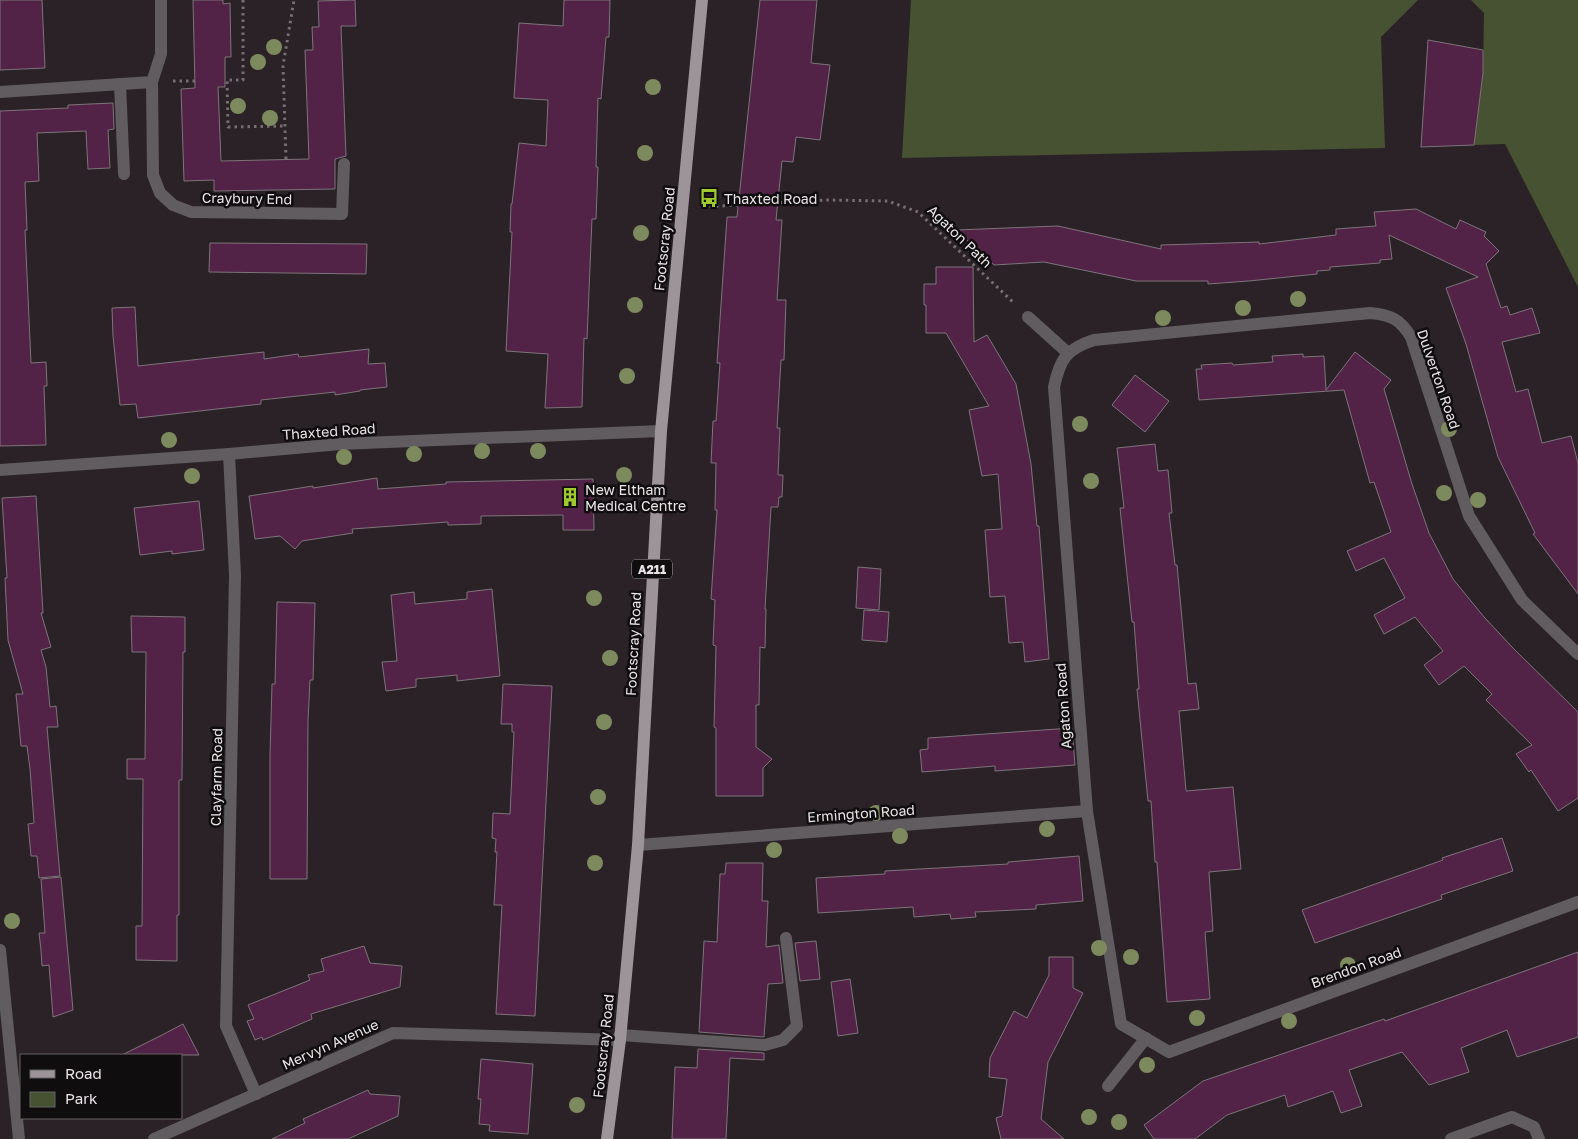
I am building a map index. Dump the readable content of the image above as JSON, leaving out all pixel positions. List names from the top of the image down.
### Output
{
  "streets": {
    "main road": ["Footscray Road", "A211"],
    "street": [
      "Craybury End",
      "Dulverton Road",
      "Thaxted Road",
      "Agaton Road",
      "Clayfarm Road",
      "Ermington Road",
      "Brendon Road",
      "Mervyn Avenue"
    ],
    "path": ["Agaton Path"]
  },
  "crossings": [
    ["Agaton Path", "Footscray Road"],
    ["Footscray Road", "Thaxted Road"],
    ["Footscray Road", "Ermington Road"],
    ["Footscray Road", "Mervyn Avenue"],
    ["Dulverton Road", "Agaton Road"],
    ["Thaxted Road", "Clayfarm Road"],
    ["Agaton Road", "Ermington Road"],
    ["Agaton Road", "Brendon Road"],
    ["Clayfarm Road", "Mervyn Avenue"]
  ],
  "places": {
    "bus stop": ["Thaxted Road"],
    "building": ["New Eltham Medical Centre"]
  },
  "legend": ["Road", "Park"]
}
